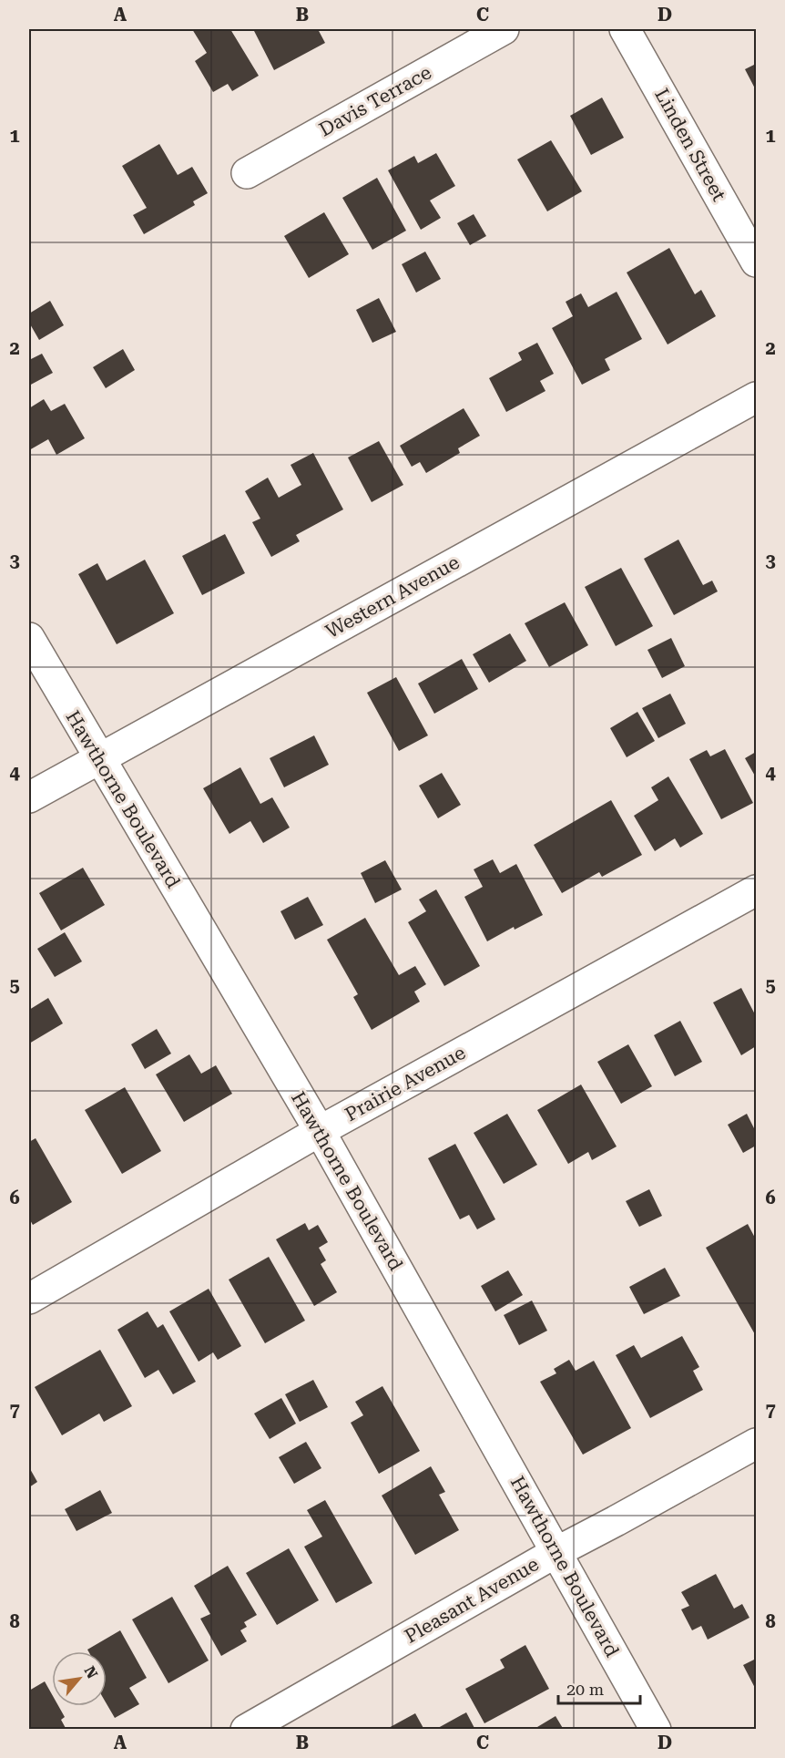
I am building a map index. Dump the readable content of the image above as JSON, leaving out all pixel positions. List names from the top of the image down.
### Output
{
  "streets": {
    "street": [
      "Davis Terrace",
      "Linden Street",
      "Western Avenue",
      "Hawthorne Boulevard",
      "Prairie Avenue",
      "Pleasant Avenue"
    ]
  },
  "crossings": [
    ["Western Avenue", "Hawthorne Boulevard"],
    ["Hawthorne Boulevard", "Prairie Avenue"],
    ["Hawthorne Boulevard", "Pleasant Avenue"]
  ],
  "scale_bar": "20 m",
  "north": "top right",
  "grid": {
    "columns": [
      "A",
      "B",
      "C",
      "D"
    ],
    "rows": [
      "1",
      "2",
      "3",
      "4",
      "5",
      "6",
      "7",
      "8"
    ]
  }
}
